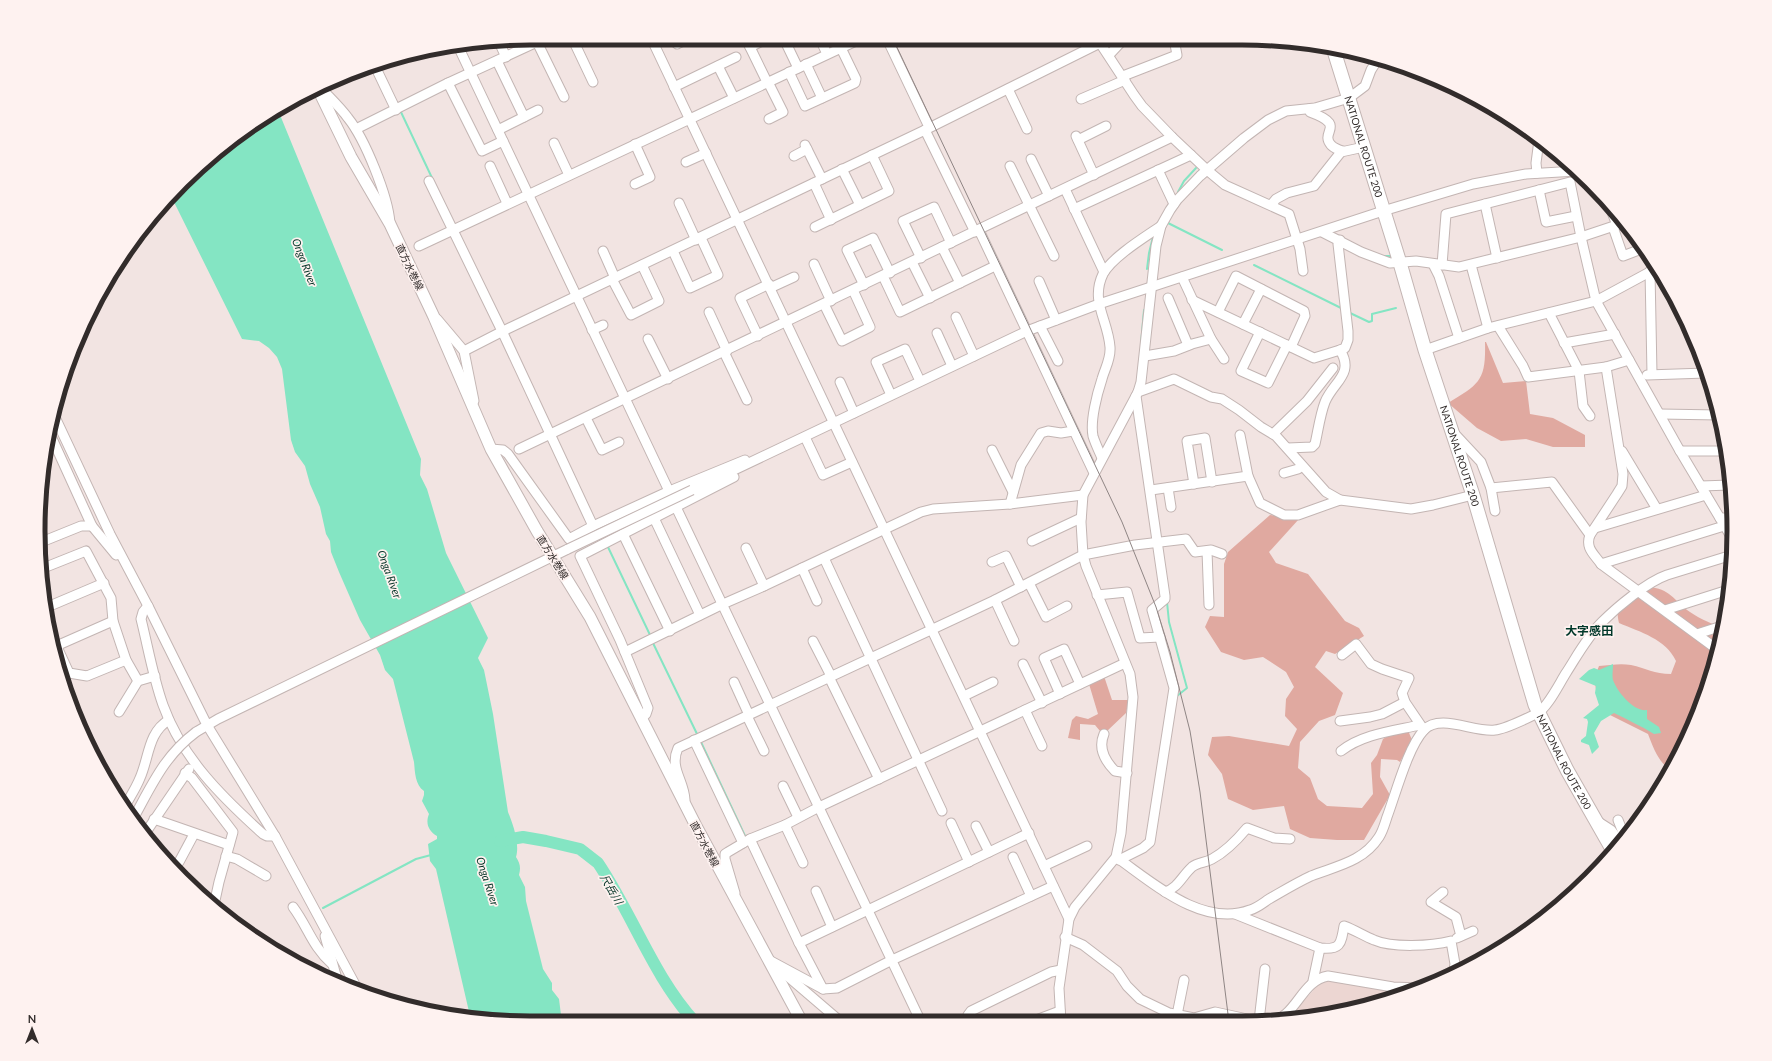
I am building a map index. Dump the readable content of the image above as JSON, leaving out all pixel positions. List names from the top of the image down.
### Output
{
  "streets": {
    "highway": ["NATIONAL ROUTE 200"],
    "main road": ["直方水巻線"]
  },
  "districts": ["大字感田"],
  "water": ["Onga River", "尺岳川"],
  "north": "top"
}
